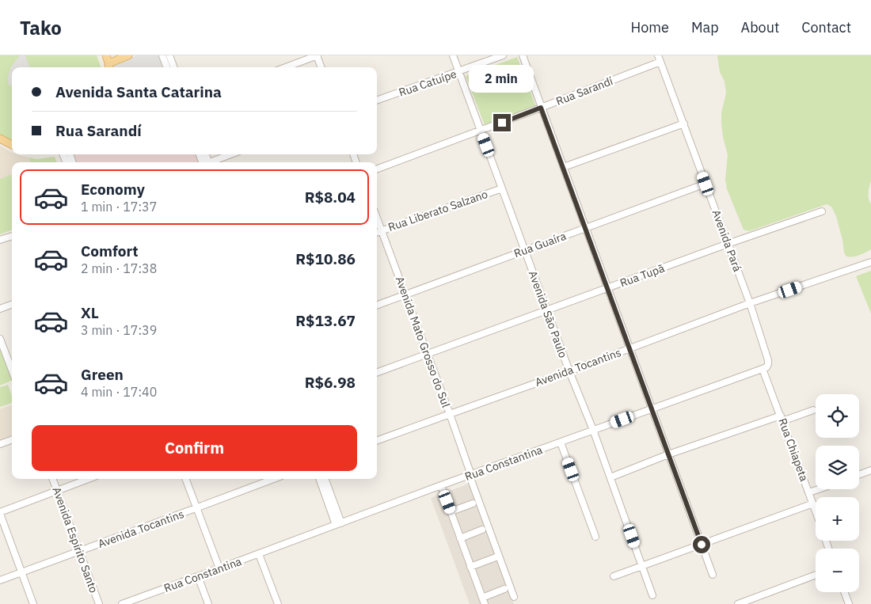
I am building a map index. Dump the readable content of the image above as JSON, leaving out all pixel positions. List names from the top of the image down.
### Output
{
  "streets": {
    "street": [
      "Rua Catuípe",
      "Rua Sarandí",
      "Rua Liberato Salzano",
      "Avenida Pará",
      "Rua Guaíra",
      "Rua Tupã",
      "Avenida São Paulo",
      "Avenida Mato Grosso do Sul",
      "Avenida Tocantins",
      "Rua Chiapeta",
      "Rua Constantina",
      "Avenida Espírito Santo"
    ]
  },
  "crossings": [
    ["Rua Catuípe", "Avenida São Paulo"],
    ["Rua Sarandí", "Avenida Pará"],
    ["Rua Sarandí", "Avenida São Paulo"],
    ["Rua Liberato Salzano", "Avenida São Paulo"],
    ["Rua Liberato Salzano", "Avenida Mato Grosso do Sul"],
    ["Avenida Pará", "Rua Guaíra"],
    ["Avenida Pará", "Rua Tupã"],
    ["Avenida Pará", "Avenida Tocantins"],
    ["Avenida Pará", "Rua Chiapeta"],
    ["Avenida Pará", "Rua Constantina"],
    ["Rua Guaíra", "Avenida São Paulo"],
    ["Rua Guaíra", "Avenida Mato Grosso do Sul"],
    ["Rua Tupã", "Avenida São Paulo"],
    ["Rua Tupã", "Avenida Mato Grosso do Sul"],
    ["Avenida São Paulo", "Avenida Tocantins"],
    ["Avenida São Paulo", "Rua Constantina"],
    ["Avenida Mato Grosso do Sul", "Avenida Tocantins"],
    ["Avenida Mato Grosso do Sul", "Rua Constantina"],
    ["Avenida Tocantins", "Avenida Espírito Santo"],
    ["Rua Chiapeta", "Rua Constantina"]
  ],
  "page": {
    "header": "Tako",
    "nav": [
      "Home",
      "Map",
      "About",
      "Contact"
    ],
    "bubble": "2 min",
    "banner": ["Avenida Santa Catarina", "Rua Sarandí"],
    "list": [
      {
        "name": "Economy",
        "note": "1 min · 17:37",
        "value": "R$8.04"
      },
      {
        "name": "Comfort",
        "note": "2 min · 17:38",
        "value": "R$10.86"
      },
      {
        "name": "XL",
        "note": "3 min · 17:39",
        "value": "R$13.67"
      },
      {
        "name": "Green",
        "note": "4 min · 17:40",
        "value": "R$6.98"
      }
    ],
    "map_buttons": ["+", "−"],
    "buttons": "Confirm"
  }
}
